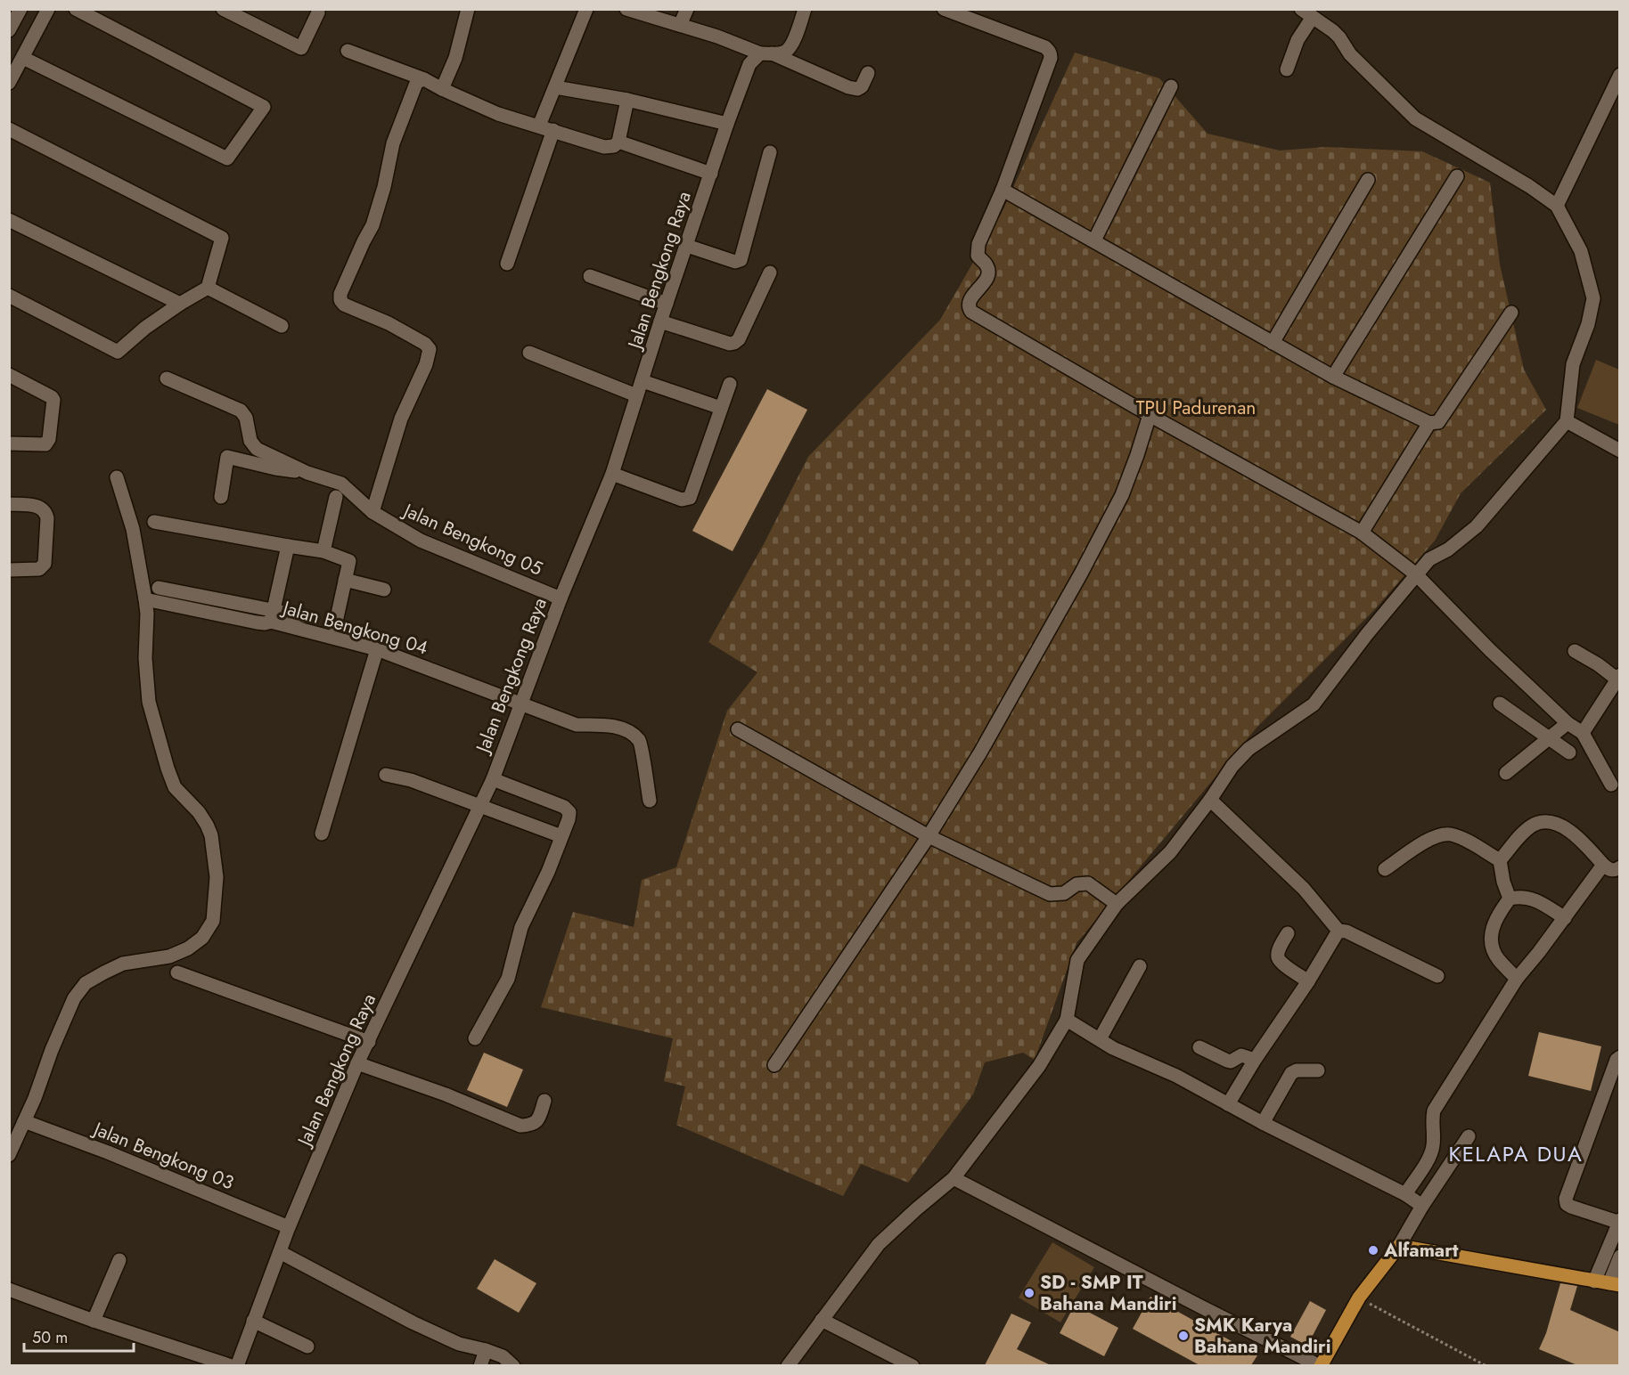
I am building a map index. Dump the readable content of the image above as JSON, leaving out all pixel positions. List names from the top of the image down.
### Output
{
  "streets": {
    "street": [
      "Jalan Bengkong Raya",
      "Jalan Bengkong 05",
      "Jalan Bengkong 04",
      "Jalan Bengkong 03"
    ]
  },
  "crossings": [
    ["Jalan Bengkong Raya", "Jalan Bengkong 05"],
    ["Jalan Bengkong Raya", "Jalan Bengkong 04"],
    ["Jalan Bengkong Raya", "Jalan Bengkong 03"]
  ],
  "districts": ["KELAPA DUA"],
  "parks": ["TPU Padurenan"],
  "places": ["Alfamart", "SD - SMP IT Bahana Mandiri", "SMK Karya Bahana Mandiri"],
  "scale_bar": "50 m"
}
